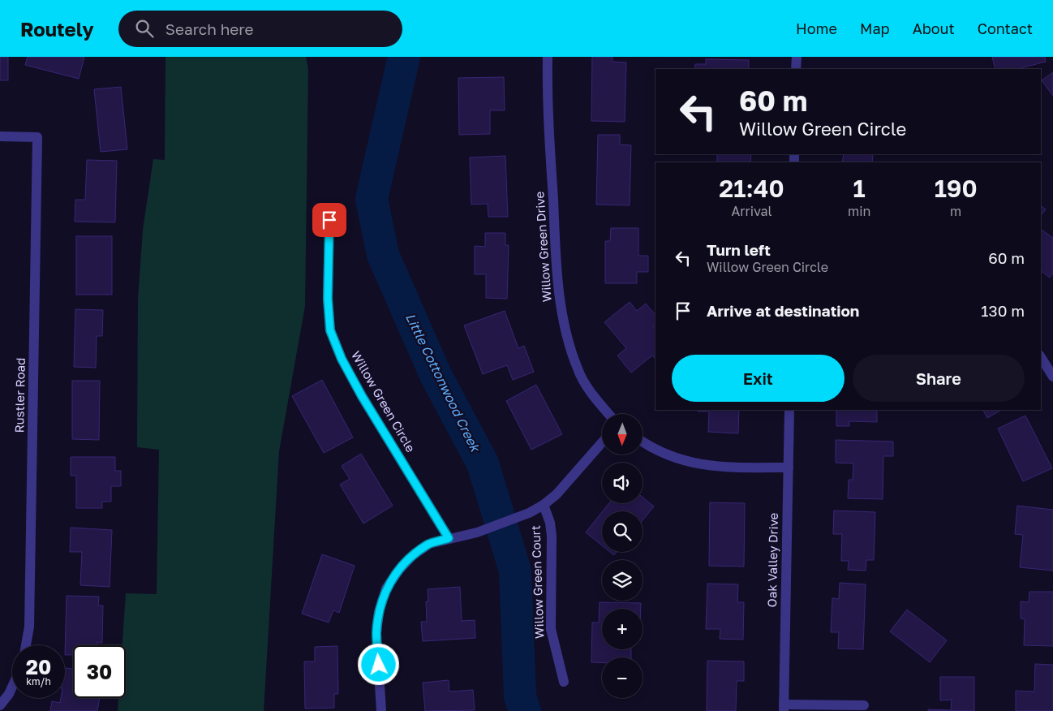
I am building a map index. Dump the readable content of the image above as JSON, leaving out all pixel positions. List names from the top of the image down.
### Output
{
  "streets": {
    "street": [
      "Willow Green Drive",
      "Rustler Road",
      "Willow Green Circle",
      "Oak Valley Drive",
      "Willow Green Court"
    ]
  },
  "water": ["Little Cottonwood Creek"],
  "north": "bottom",
  "page": {
    "header": "Routely",
    "search": "Search here",
    "nav": [
      "Home",
      "Map",
      "About",
      "Contact"
    ],
    "turn": ["60 m", "Willow Green Circle"],
    "eta": [
      "21:40",
      "Arrival",
      "1",
      "min",
      "190",
      "m"
    ],
    "list": [
      {
        "name": "Turn left",
        "note": "Willow Green Circle",
        "value": "60 m"
      },
      {
        "name": "Arrive at destination",
        "value": "130 m"
      }
    ],
    "buttons": ["Exit", "Share"],
    "map_buttons": ["+", "−"],
    "speed": "20 km/h",
    "limit": "30"
  }
}
